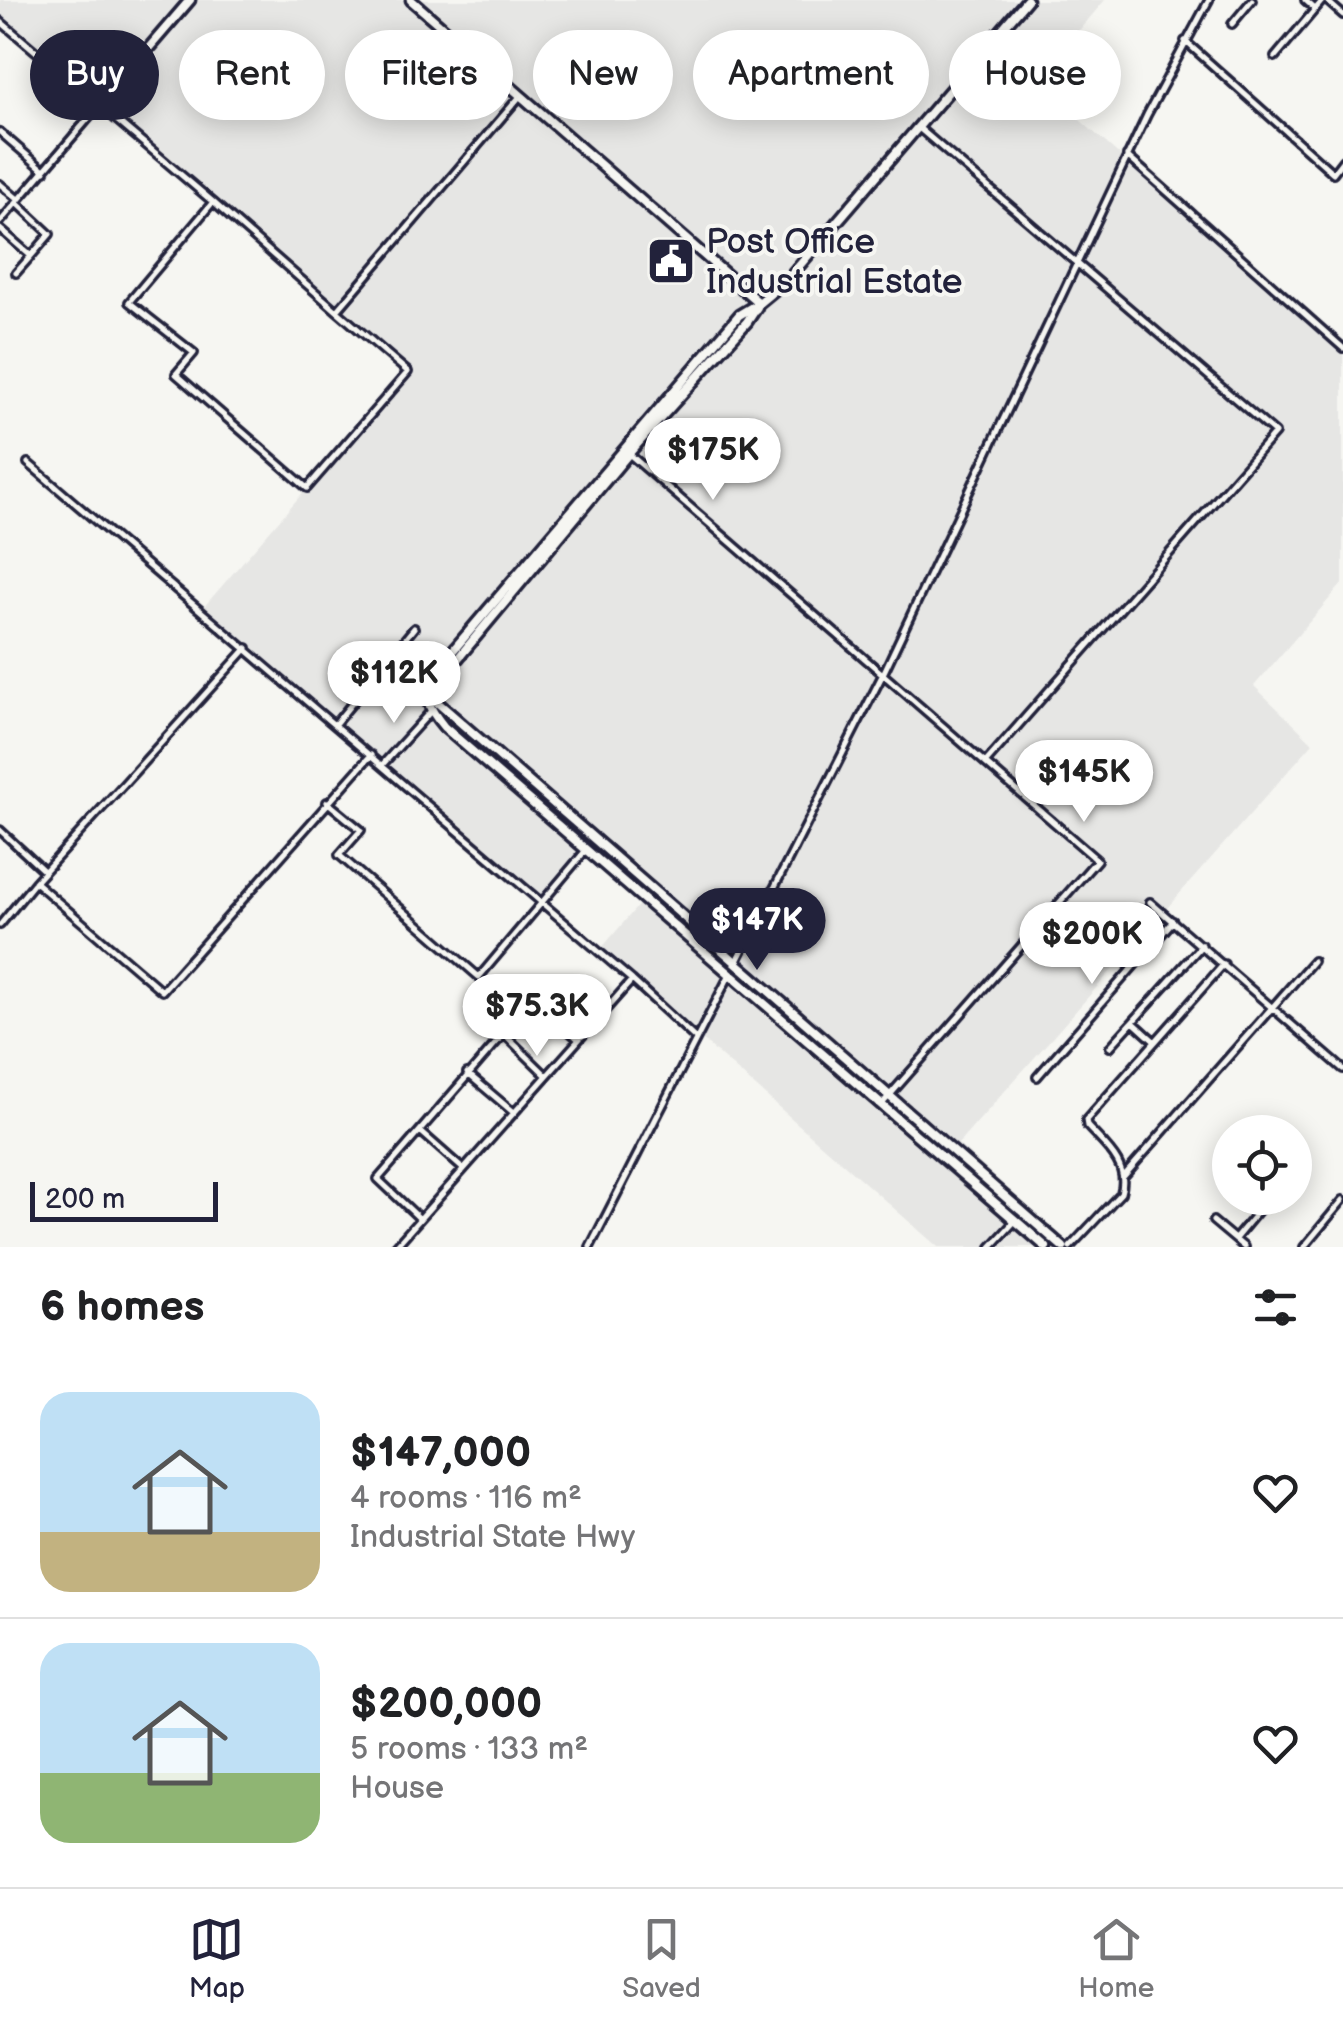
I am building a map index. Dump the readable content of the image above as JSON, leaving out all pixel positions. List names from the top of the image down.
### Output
{
  "places": {
    "public building": ["Post Office Industrial Estate"]
  },
  "scale_bar": "200 m",
  "page": {
    "chip": [
      "Buy",
      "Rent",
      "Filters",
      "New",
      "Apartment",
      "House"
    ],
    "price": [
      "$175K",
      "$112K",
      "$145K",
      "$147K",
      "$200K",
      "$75.3K"
    ],
    "scale": "200 m",
    "heading": "6 homes",
    "list": [
      {
        "name": "$147,000",
        "note": "4 rooms · 116 m² · Industrial State Hwy"
      },
      {
        "name": "$200,000",
        "note": "5 rooms · 133 m² · House"
      }
    ],
    "tabs": ["Map", "Saved", "Home"]
  }
}
